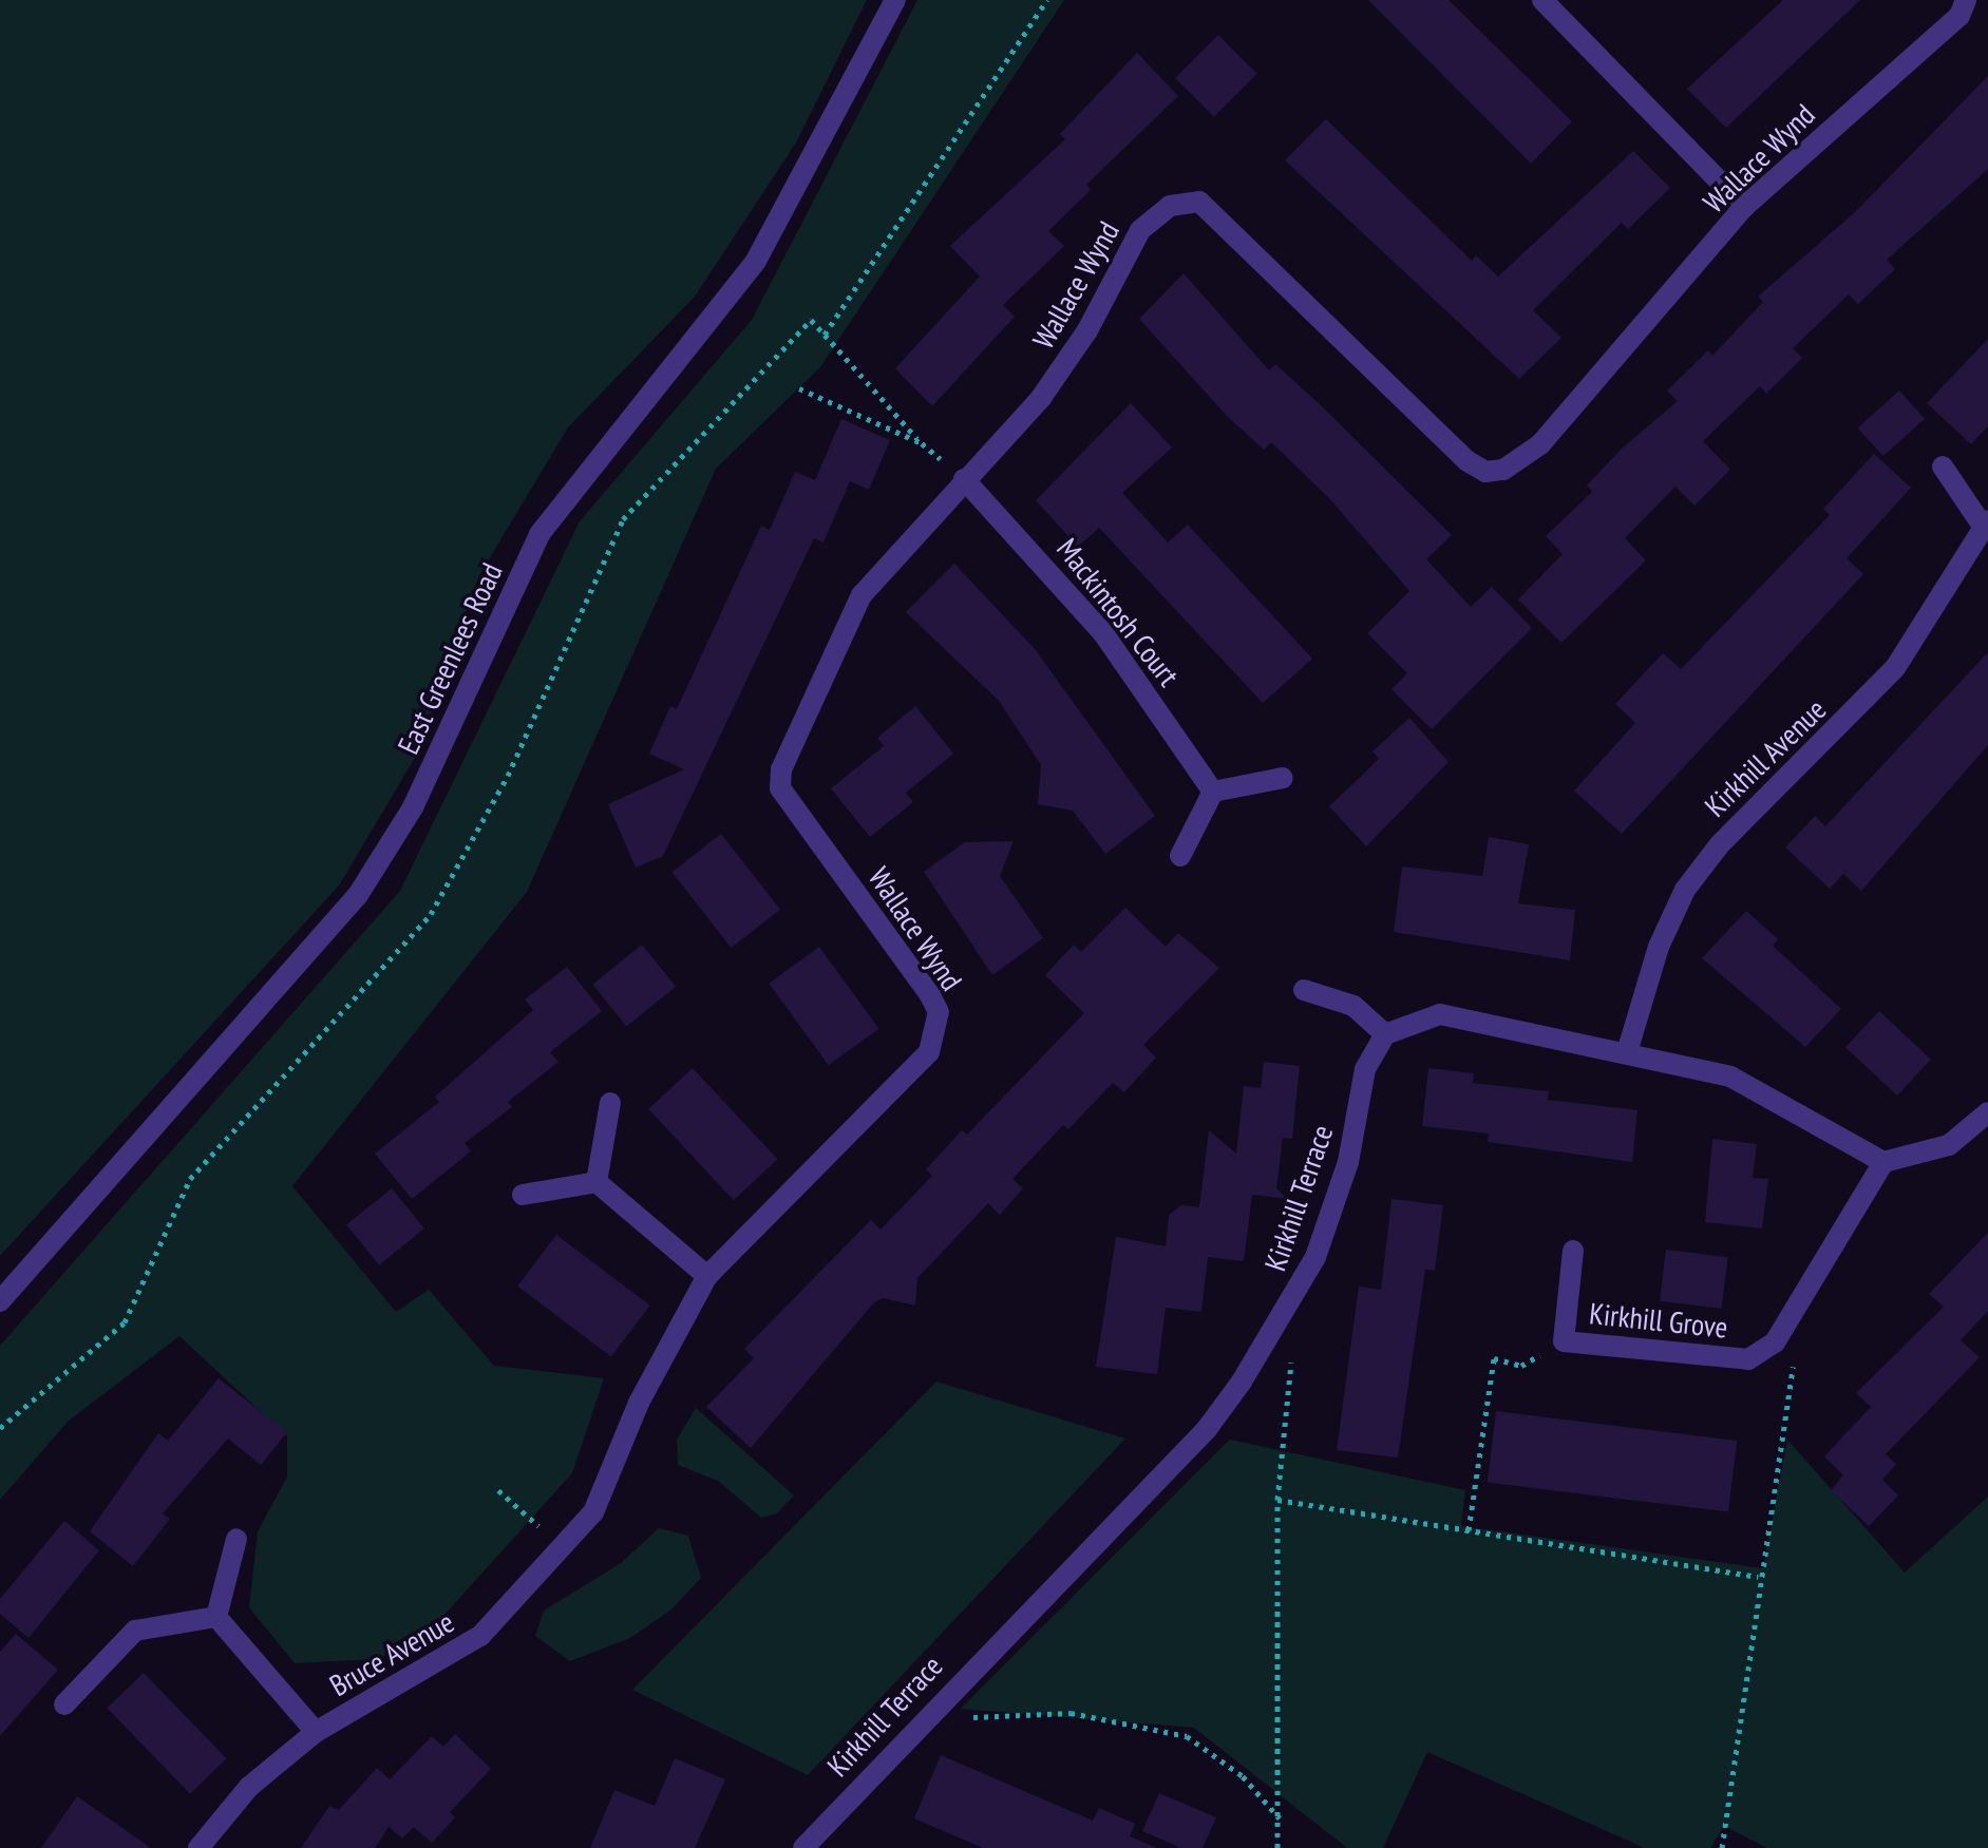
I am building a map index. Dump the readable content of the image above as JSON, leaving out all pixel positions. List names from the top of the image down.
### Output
{
  "streets": {
    "street": [
      "Wallace Wynd",
      "Mackintosh Court",
      "East Greenlees Road",
      "Kirkhill Avenue",
      "Kirkhill Terrace",
      "Kirkhill Grove",
      "Bruce Avenue"
    ]
  },
  "crossings": [
    ["Wallace Wynd", "Mackintosh Court"],
    ["Wallace Wynd", "Bruce Avenue"]
  ]
}
